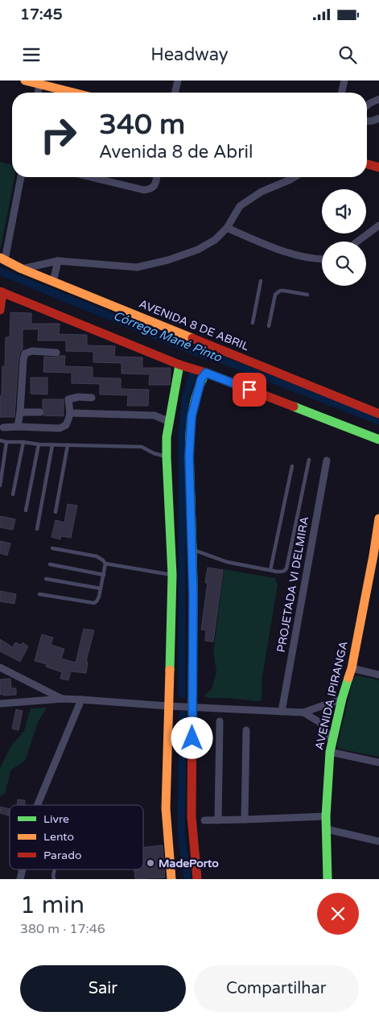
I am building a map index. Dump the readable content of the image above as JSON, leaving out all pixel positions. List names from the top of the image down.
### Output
{
  "streets": {
    "street": ["AVENIDA 8 DE ABRIL", "PROJETADA VI DELMIRA", "AVENIDA IPIRANGA"]
  },
  "water": ["Córrego Mané Pinto"],
  "places": ["MadePorto"],
  "legend": ["Livre", "Lento", "Parado"],
  "page": {
    "status": "17:45",
    "header": "Headway",
    "turn": ["340 m", "Avenida 8 de Abril"],
    "heading": ["1 min", "380 m · 17:46"],
    "buttons": ["Sair", "Compartilhar"]
  }
}
